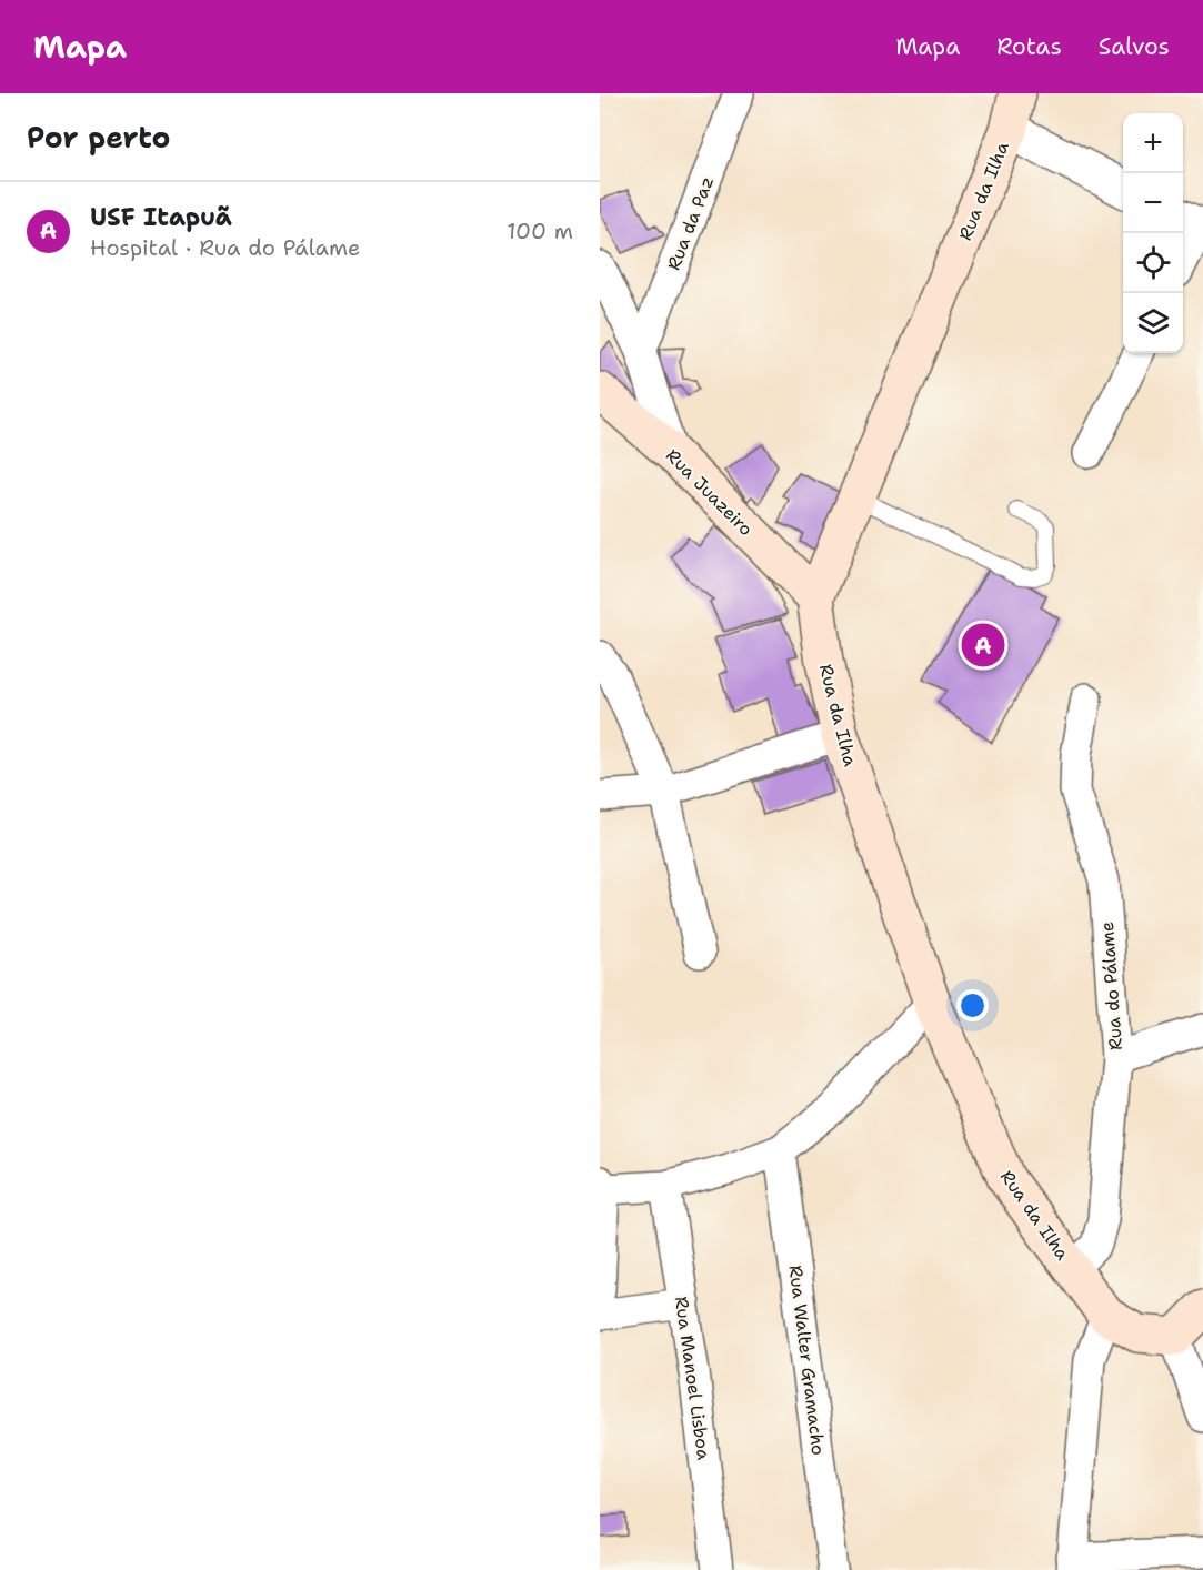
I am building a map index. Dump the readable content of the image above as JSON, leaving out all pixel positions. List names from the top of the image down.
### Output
{
  "streets": {
    "main road": ["Rua da Ilha", "Rua Juazeiro"],
    "street": [
      "Rua da Paz",
      "Rua do Pálame",
      "Rua Walter Gramacho",
      "Rua Manoel Lisboa"
    ]
  },
  "crossings": [
    ["Rua da Ilha", "Rua Juazeiro"],
    ["Rua da Ilha", "Rua do Pálame"]
  ],
  "page": {
    "header": "Mapa",
    "nav": ["Mapa", "Rotas", "Salvos"],
    "heading": "Por perto",
    "map_buttons": ["+", "−"],
    "list": [
      {
        "mark": "A",
        "name": "USF Itapuã",
        "note": "Hospital · Rua do Pálame",
        "value": "100 m"
      }
    ],
    "pins": "A"
  }
}
